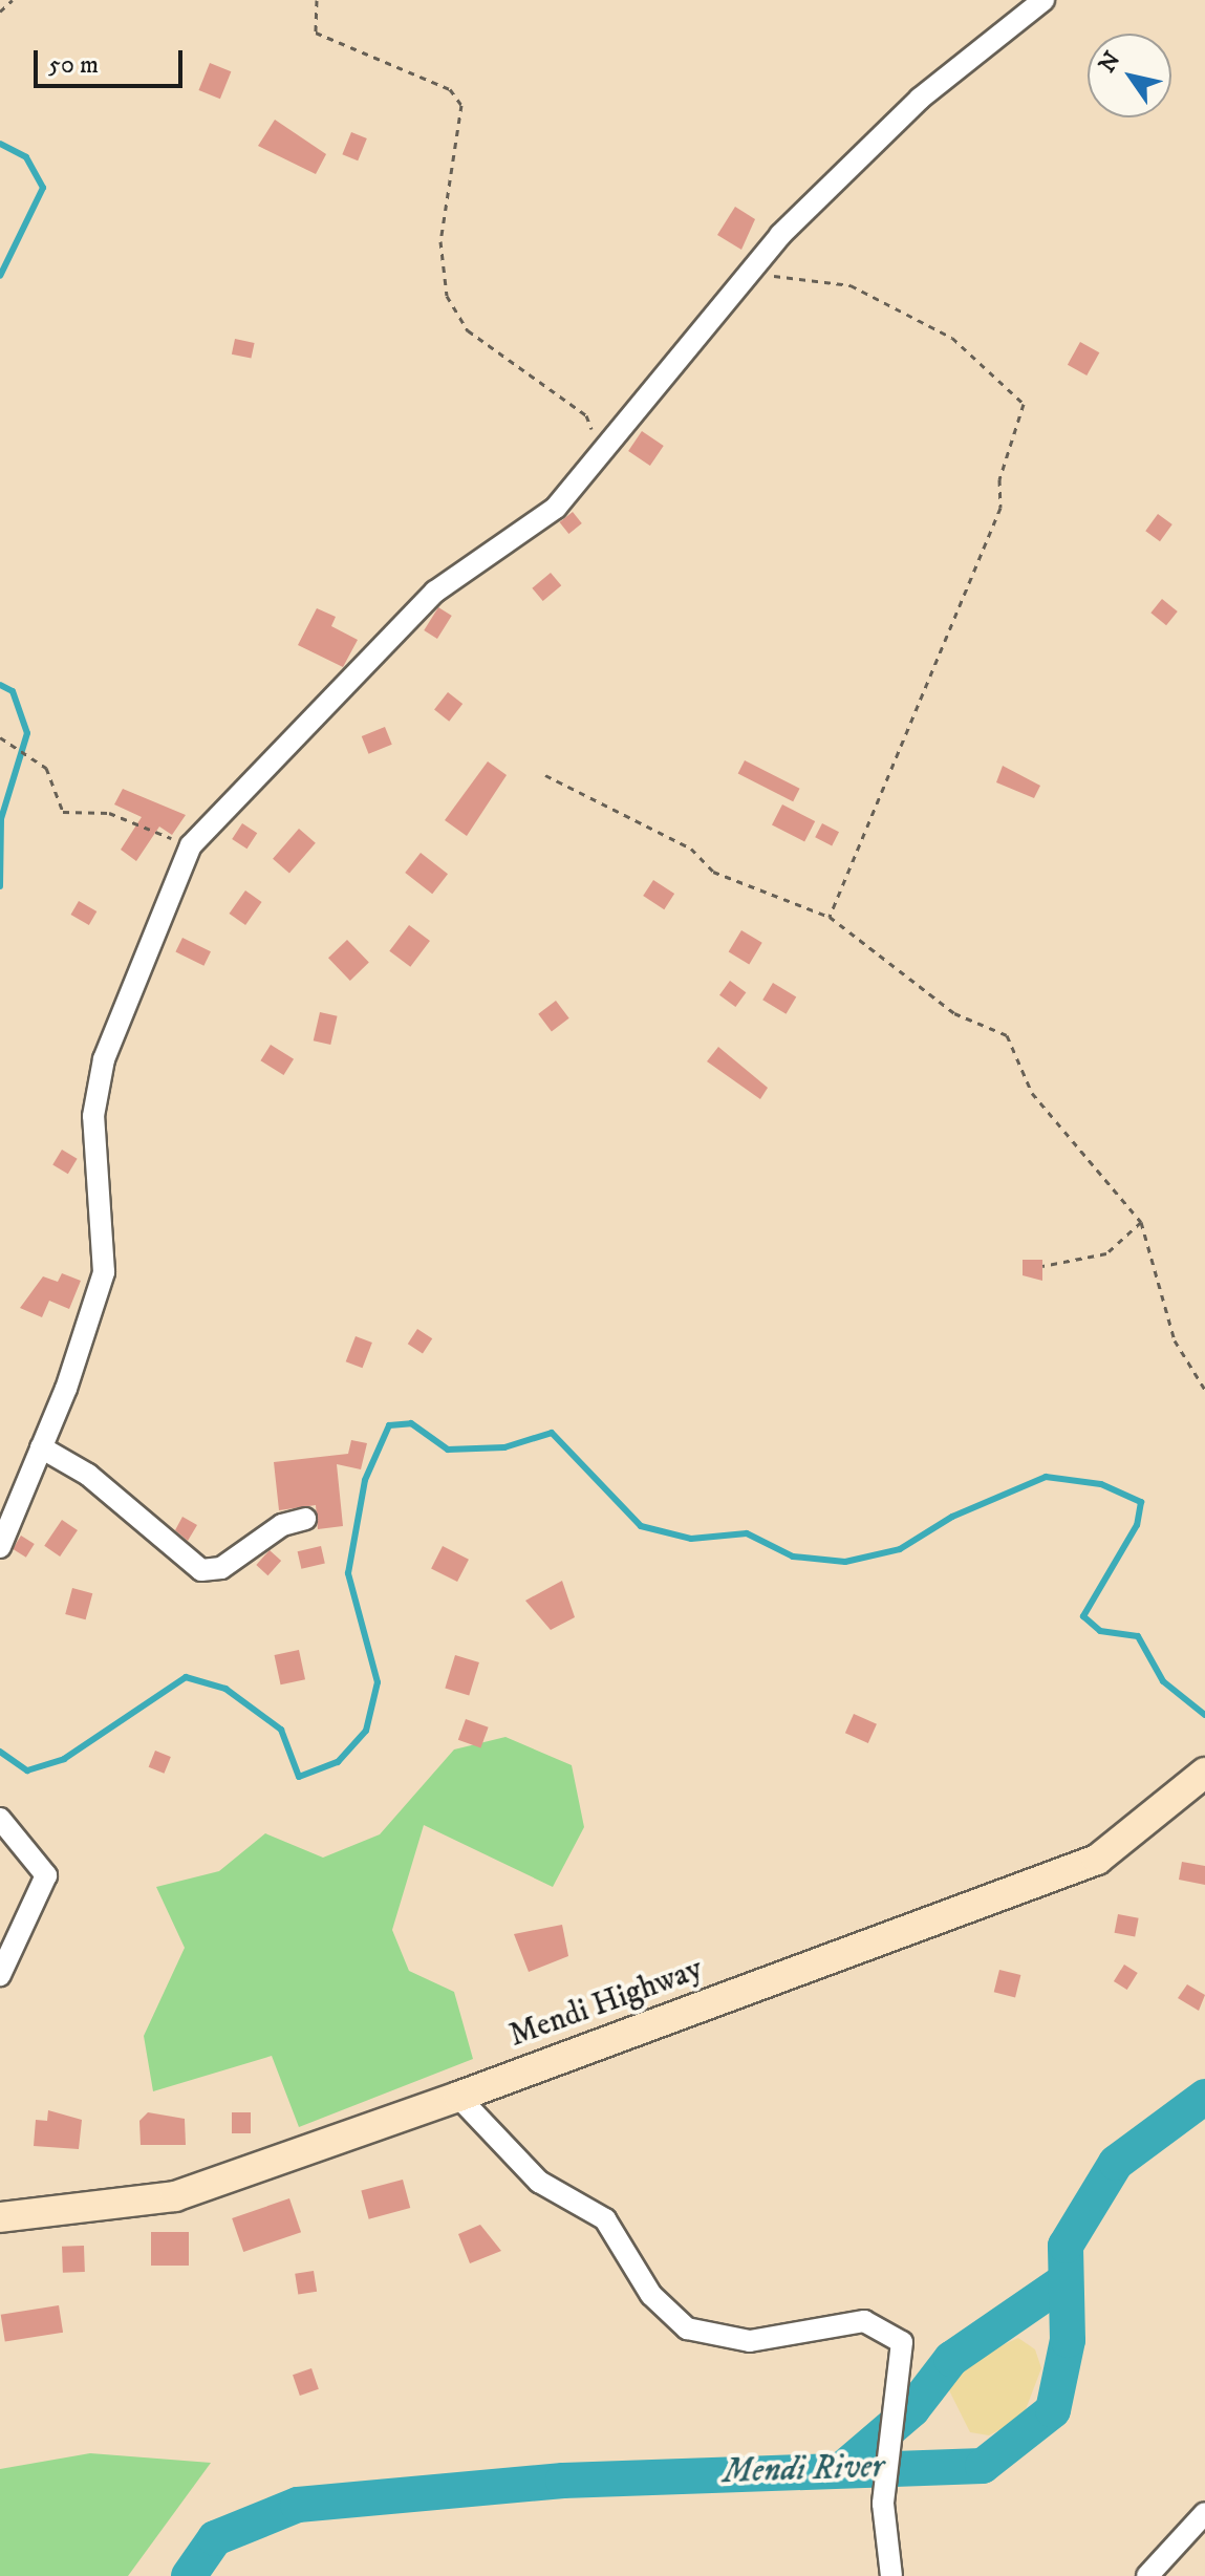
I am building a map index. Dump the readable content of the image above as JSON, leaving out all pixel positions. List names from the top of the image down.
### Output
{
  "streets": {
    "main road": ["Mendi Highway"]
  },
  "water": ["Mendi River"],
  "scale_bar": "50 m",
  "north": "top left"
}
